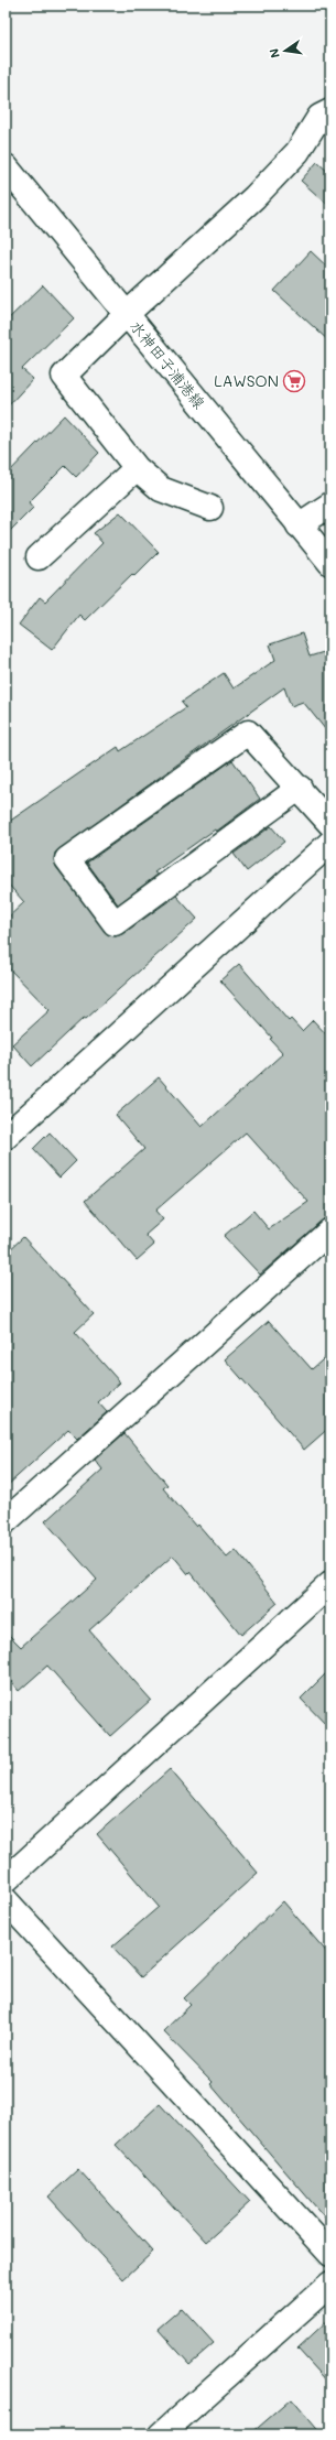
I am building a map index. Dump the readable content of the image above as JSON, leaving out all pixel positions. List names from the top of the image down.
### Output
{
  "streets": {
    "street": ["水神田子浦港線"]
  },
  "places": {
    "supermarket": ["LAWSON"]
  },
  "north": "left"
}
